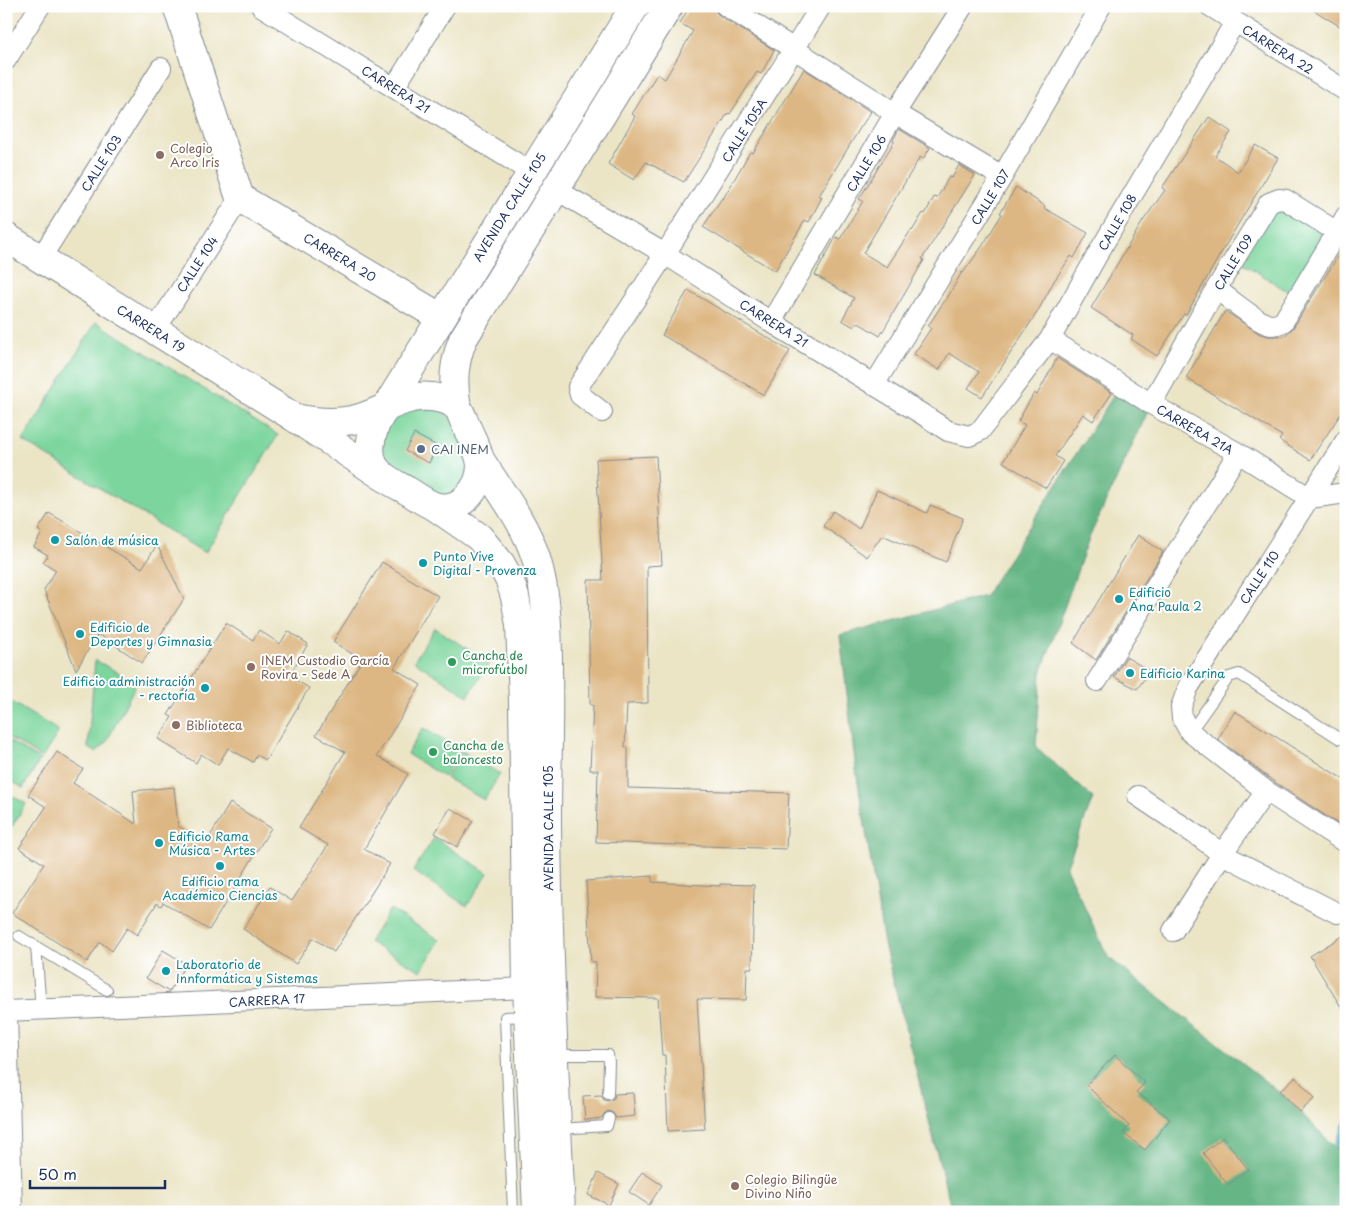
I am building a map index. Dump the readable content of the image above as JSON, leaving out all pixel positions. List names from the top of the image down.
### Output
{
  "streets": {
    "main road": ["AVENIDA CALLE 105", "CARRERA 20", "CARRERA 19"],
    "street": [
      "CARRERA 22",
      "CARRERA 21",
      "CALLE 105A",
      "CALLE 103",
      "CALLE 106",
      "CALLE 107",
      "CALLE 108",
      "CALLE 109",
      "CALLE 104",
      "CARRERA 21A",
      "CALLE 110",
      "CARRERA 17"
    ]
  },
  "crossings": [
    ["CARRERA 22", "CALLE 108"],
    ["CARRERA 21", "CALLE 105A"],
    ["CARRERA 21", "CALLE 106"],
    ["CARRERA 21", "CALLE 107"],
    ["CARRERA 21", "AVENIDA CALLE 105"],
    ["CARRERA 21", "CALLE 108"],
    ["CALLE 103", "CARRERA 19"],
    ["AVENIDA CALLE 105", "CARRERA 20"],
    ["AVENIDA CALLE 105", "CARRERA 19"],
    ["AVENIDA CALLE 105", "CARRERA 17"],
    ["CALLE 108", "CARRERA 21A"],
    ["CARRERA 20", "CALLE 104"],
    ["CALLE 109", "CARRERA 21A"],
    ["CALLE 104", "CARRERA 19"],
    ["CARRERA 21A", "CALLE 110"]
  ],
  "places": [
    "Colegio Arco Iris",
    "CAI INEM",
    "Salón de música",
    "Punto Vive Digital - Provenza",
    "Edificio Ana Paula 2",
    "Edificio de Deportes y Gimnasia",
    "Cancha de microfútbol",
    "INEM Custodio García Rovira - Sede A",
    "Edificio Karina",
    "Edificio administración - rectoría",
    "Biblioteca",
    "Cancha de baloncesto",
    "Edificio Rama Música - Artes",
    "Edificio rama Académico Ciencias",
    "Laboratorio de Innformática y Sistemas",
    "Colegio Bilingüe Divino Niño"
  ],
  "scale_bar": "50 m"
}
